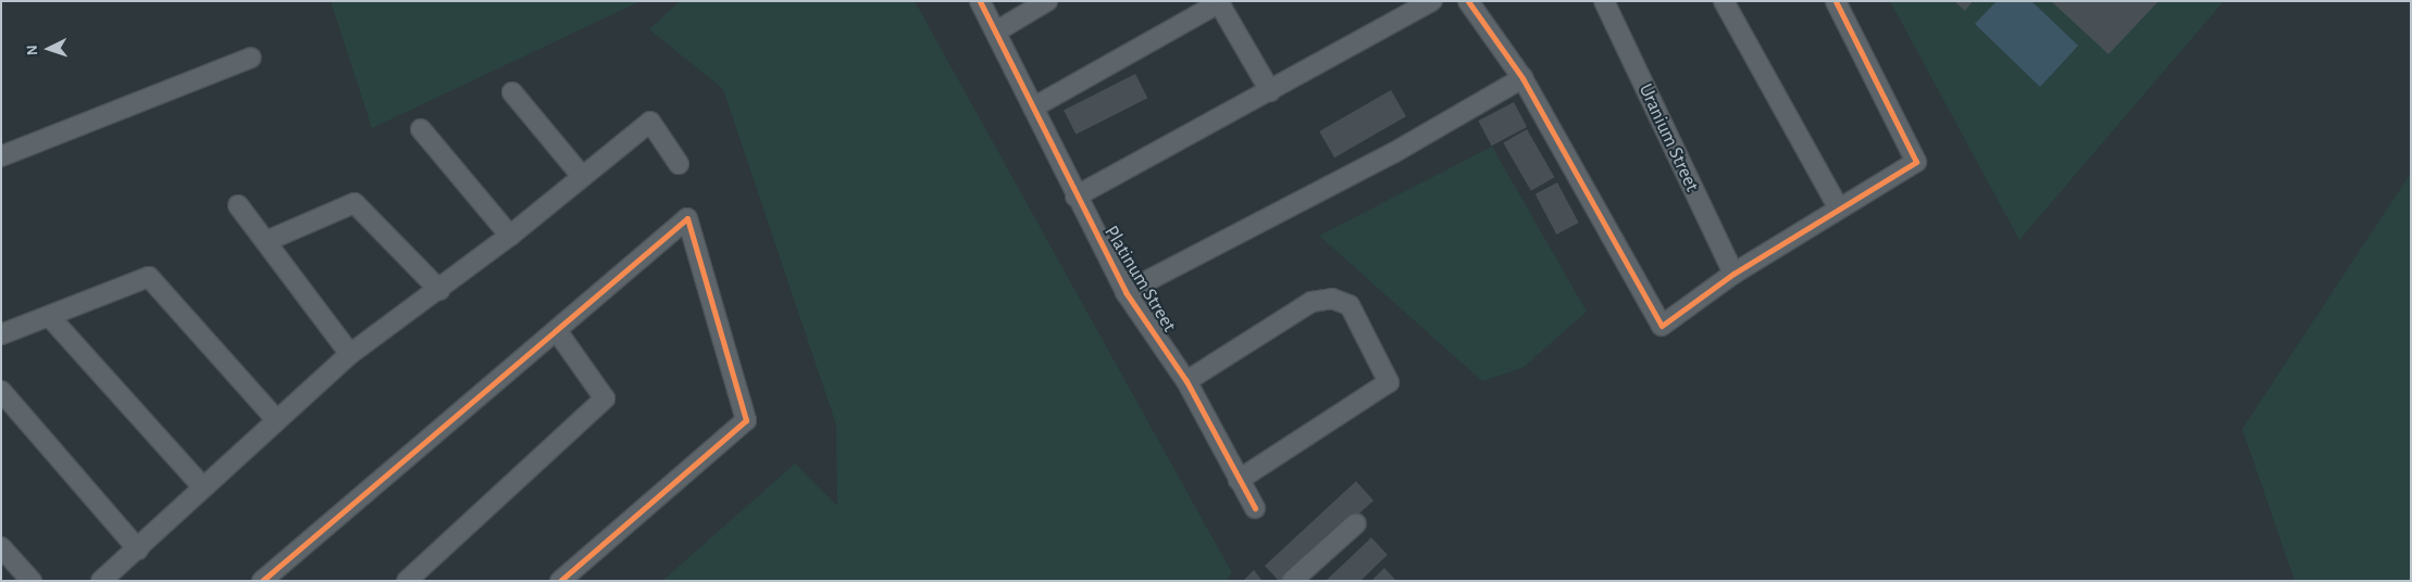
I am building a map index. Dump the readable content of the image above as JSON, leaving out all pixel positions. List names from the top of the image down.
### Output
{
  "streets": {
    "street": ["Uranium Street", "Platinum Street"]
  },
  "north": "left"
}
